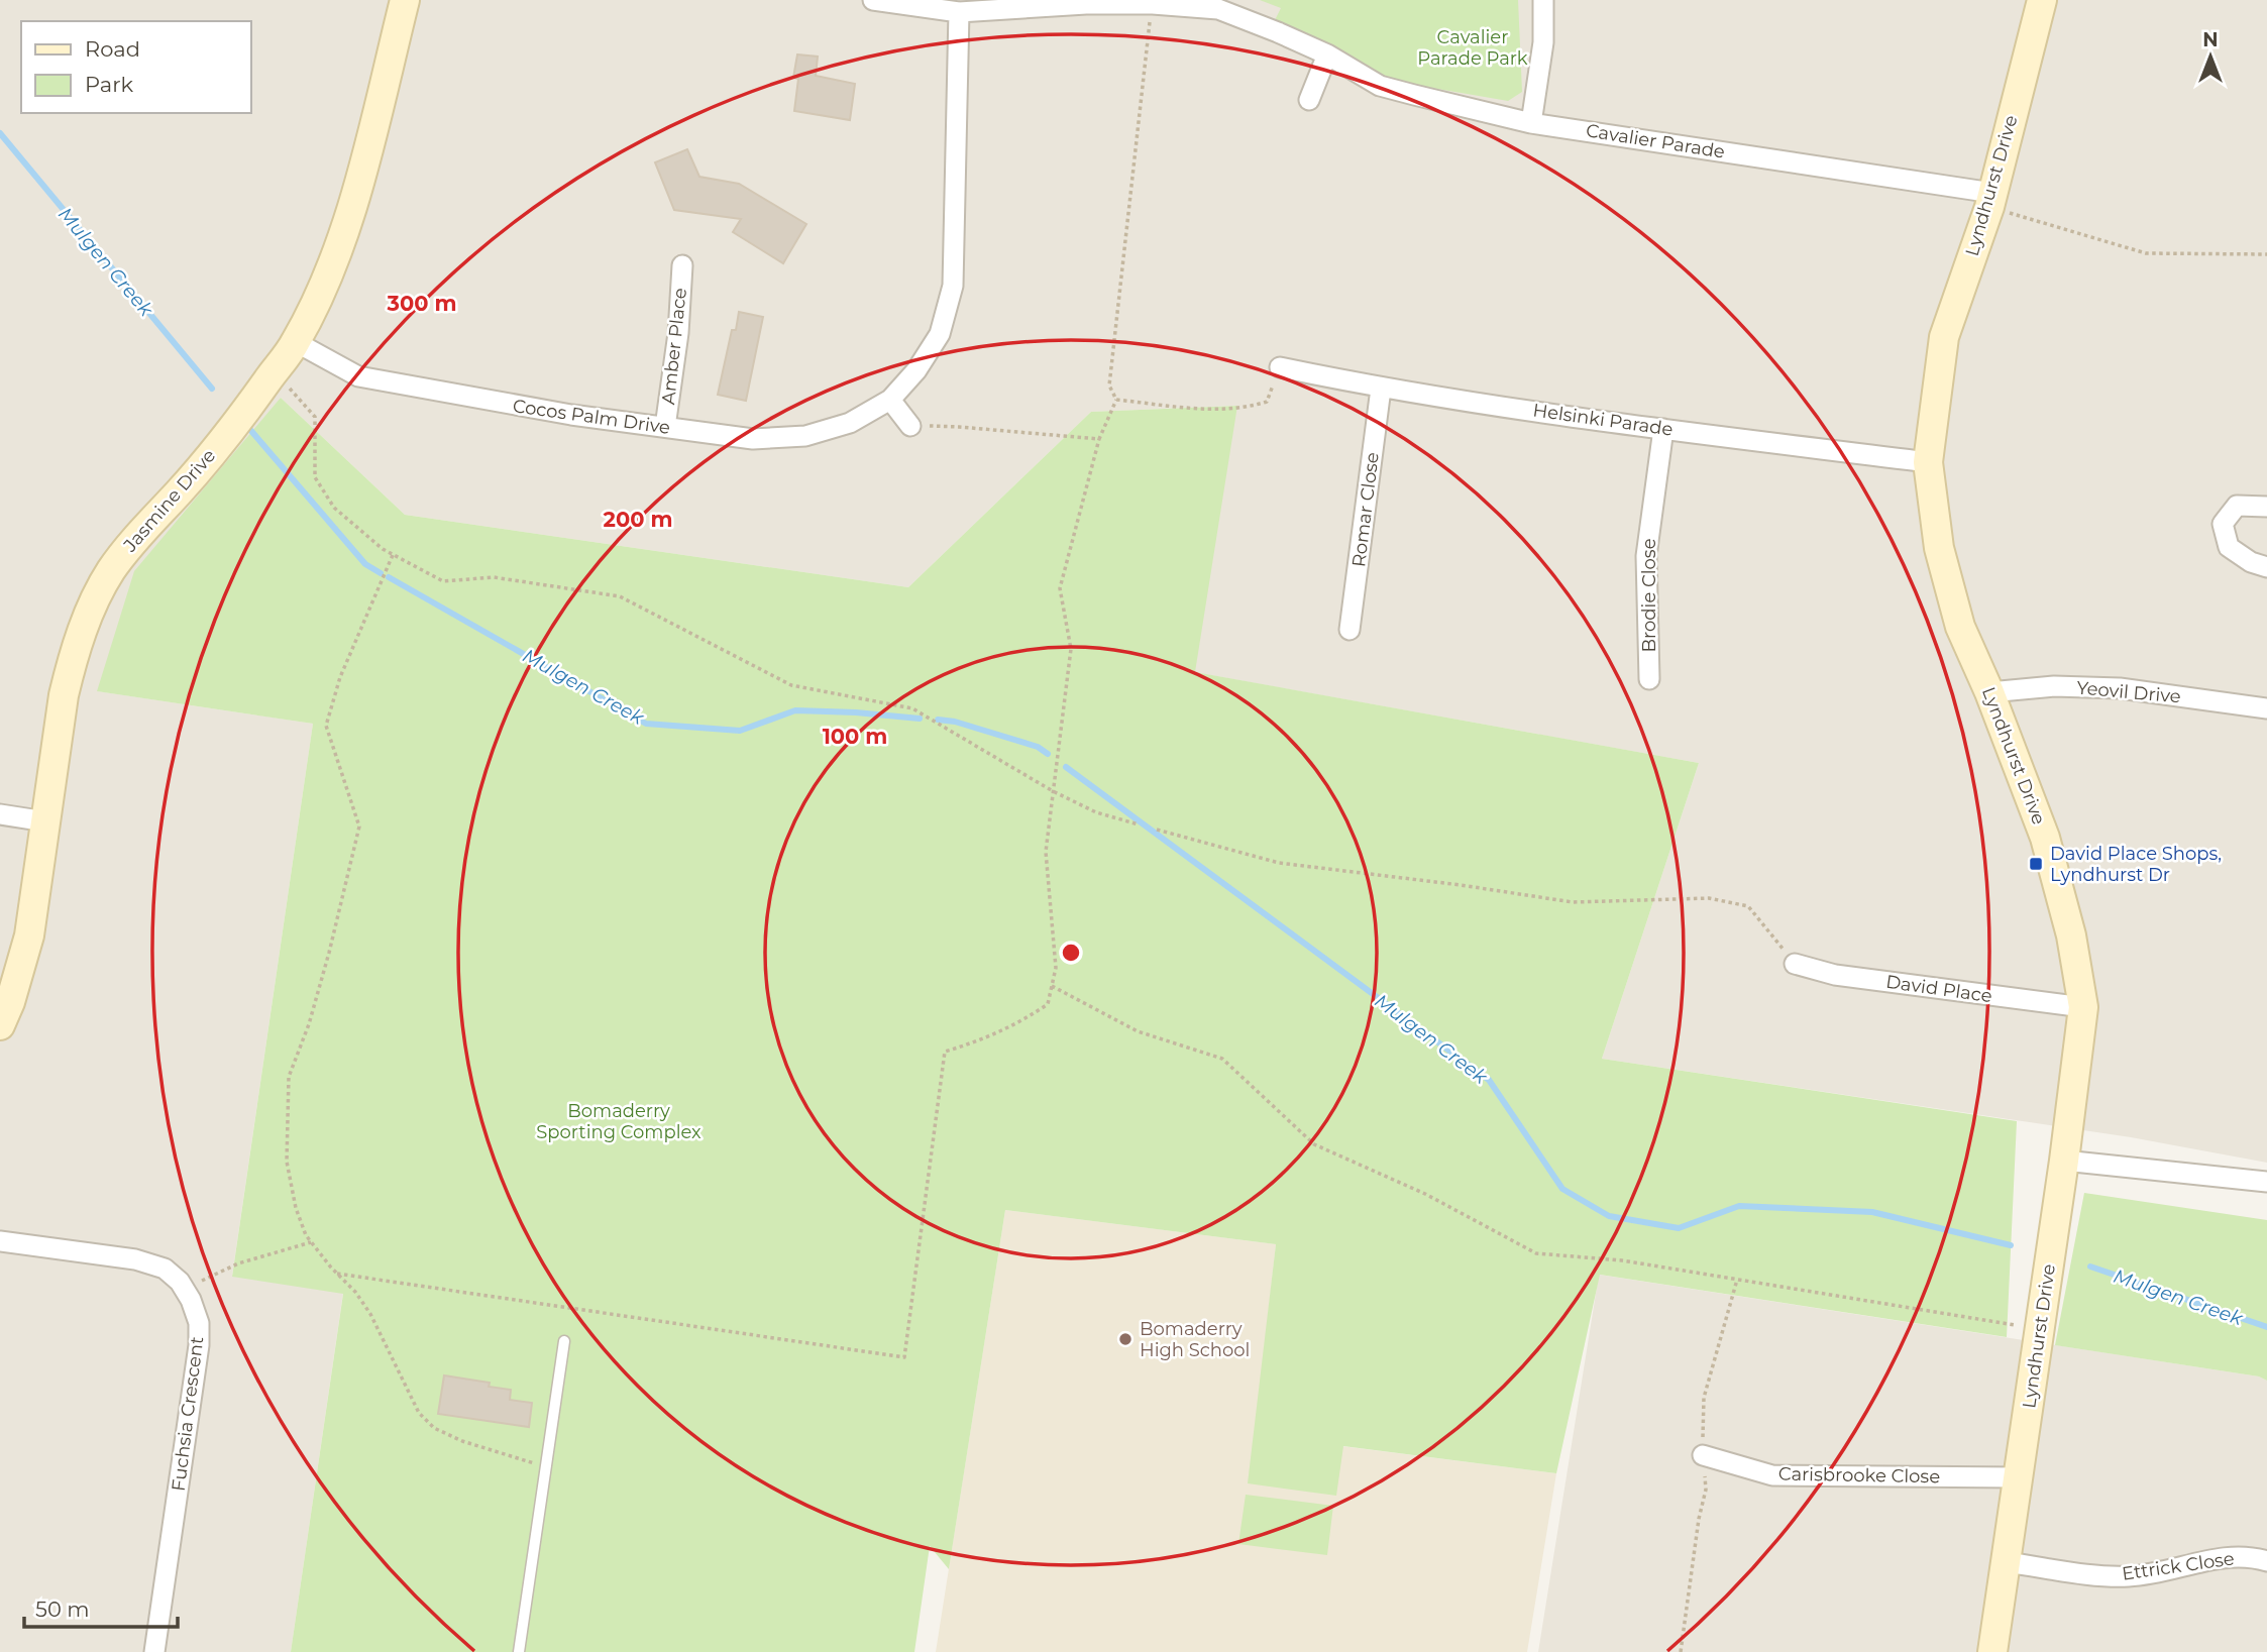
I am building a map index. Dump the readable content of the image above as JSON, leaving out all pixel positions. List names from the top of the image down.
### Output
{
  "streets": {
    "street": [
      "Cavalier Parade",
      "Lyndhurst Drive",
      "Amber Place",
      "Cocos Palm Drive",
      "Helsinki Parade",
      "Jasmine Drive",
      "Romar Close",
      "Brodie Close",
      "Yeovil Drive",
      "David Place",
      "Fuchsia Crescent",
      "Carisbrooke Close",
      "Ettrick Close"
    ]
  },
  "crossings": [
    ["Cavalier Parade", "Lyndhurst Drive"],
    ["Cavalier Parade", "Cocos Palm Drive"],
    ["Lyndhurst Drive", "Helsinki Parade"],
    ["Lyndhurst Drive", "Yeovil Drive"],
    ["Lyndhurst Drive", "David Place"],
    ["Lyndhurst Drive", "Carisbrooke Close"],
    ["Lyndhurst Drive", "Ettrick Close"],
    ["Amber Place", "Cocos Palm Drive"],
    ["Cocos Palm Drive", "Jasmine Drive"],
    ["Helsinki Parade", "Romar Close"],
    ["Helsinki Parade", "Brodie Close"]
  ],
  "water": ["Mulgen Creek"],
  "parks": ["Cavalier Parade Park", "Bomaderry Sporting Complex"],
  "places": {
    "transit": ["David Place Shops, Lyndhurst Dr"],
    "other": ["Bomaderry High School"]
  },
  "legend": ["Road", "Park"],
  "scale_bar": "50 m",
  "north": "top",
  "rings": ["300 m", "200 m", "100 m"]
}
